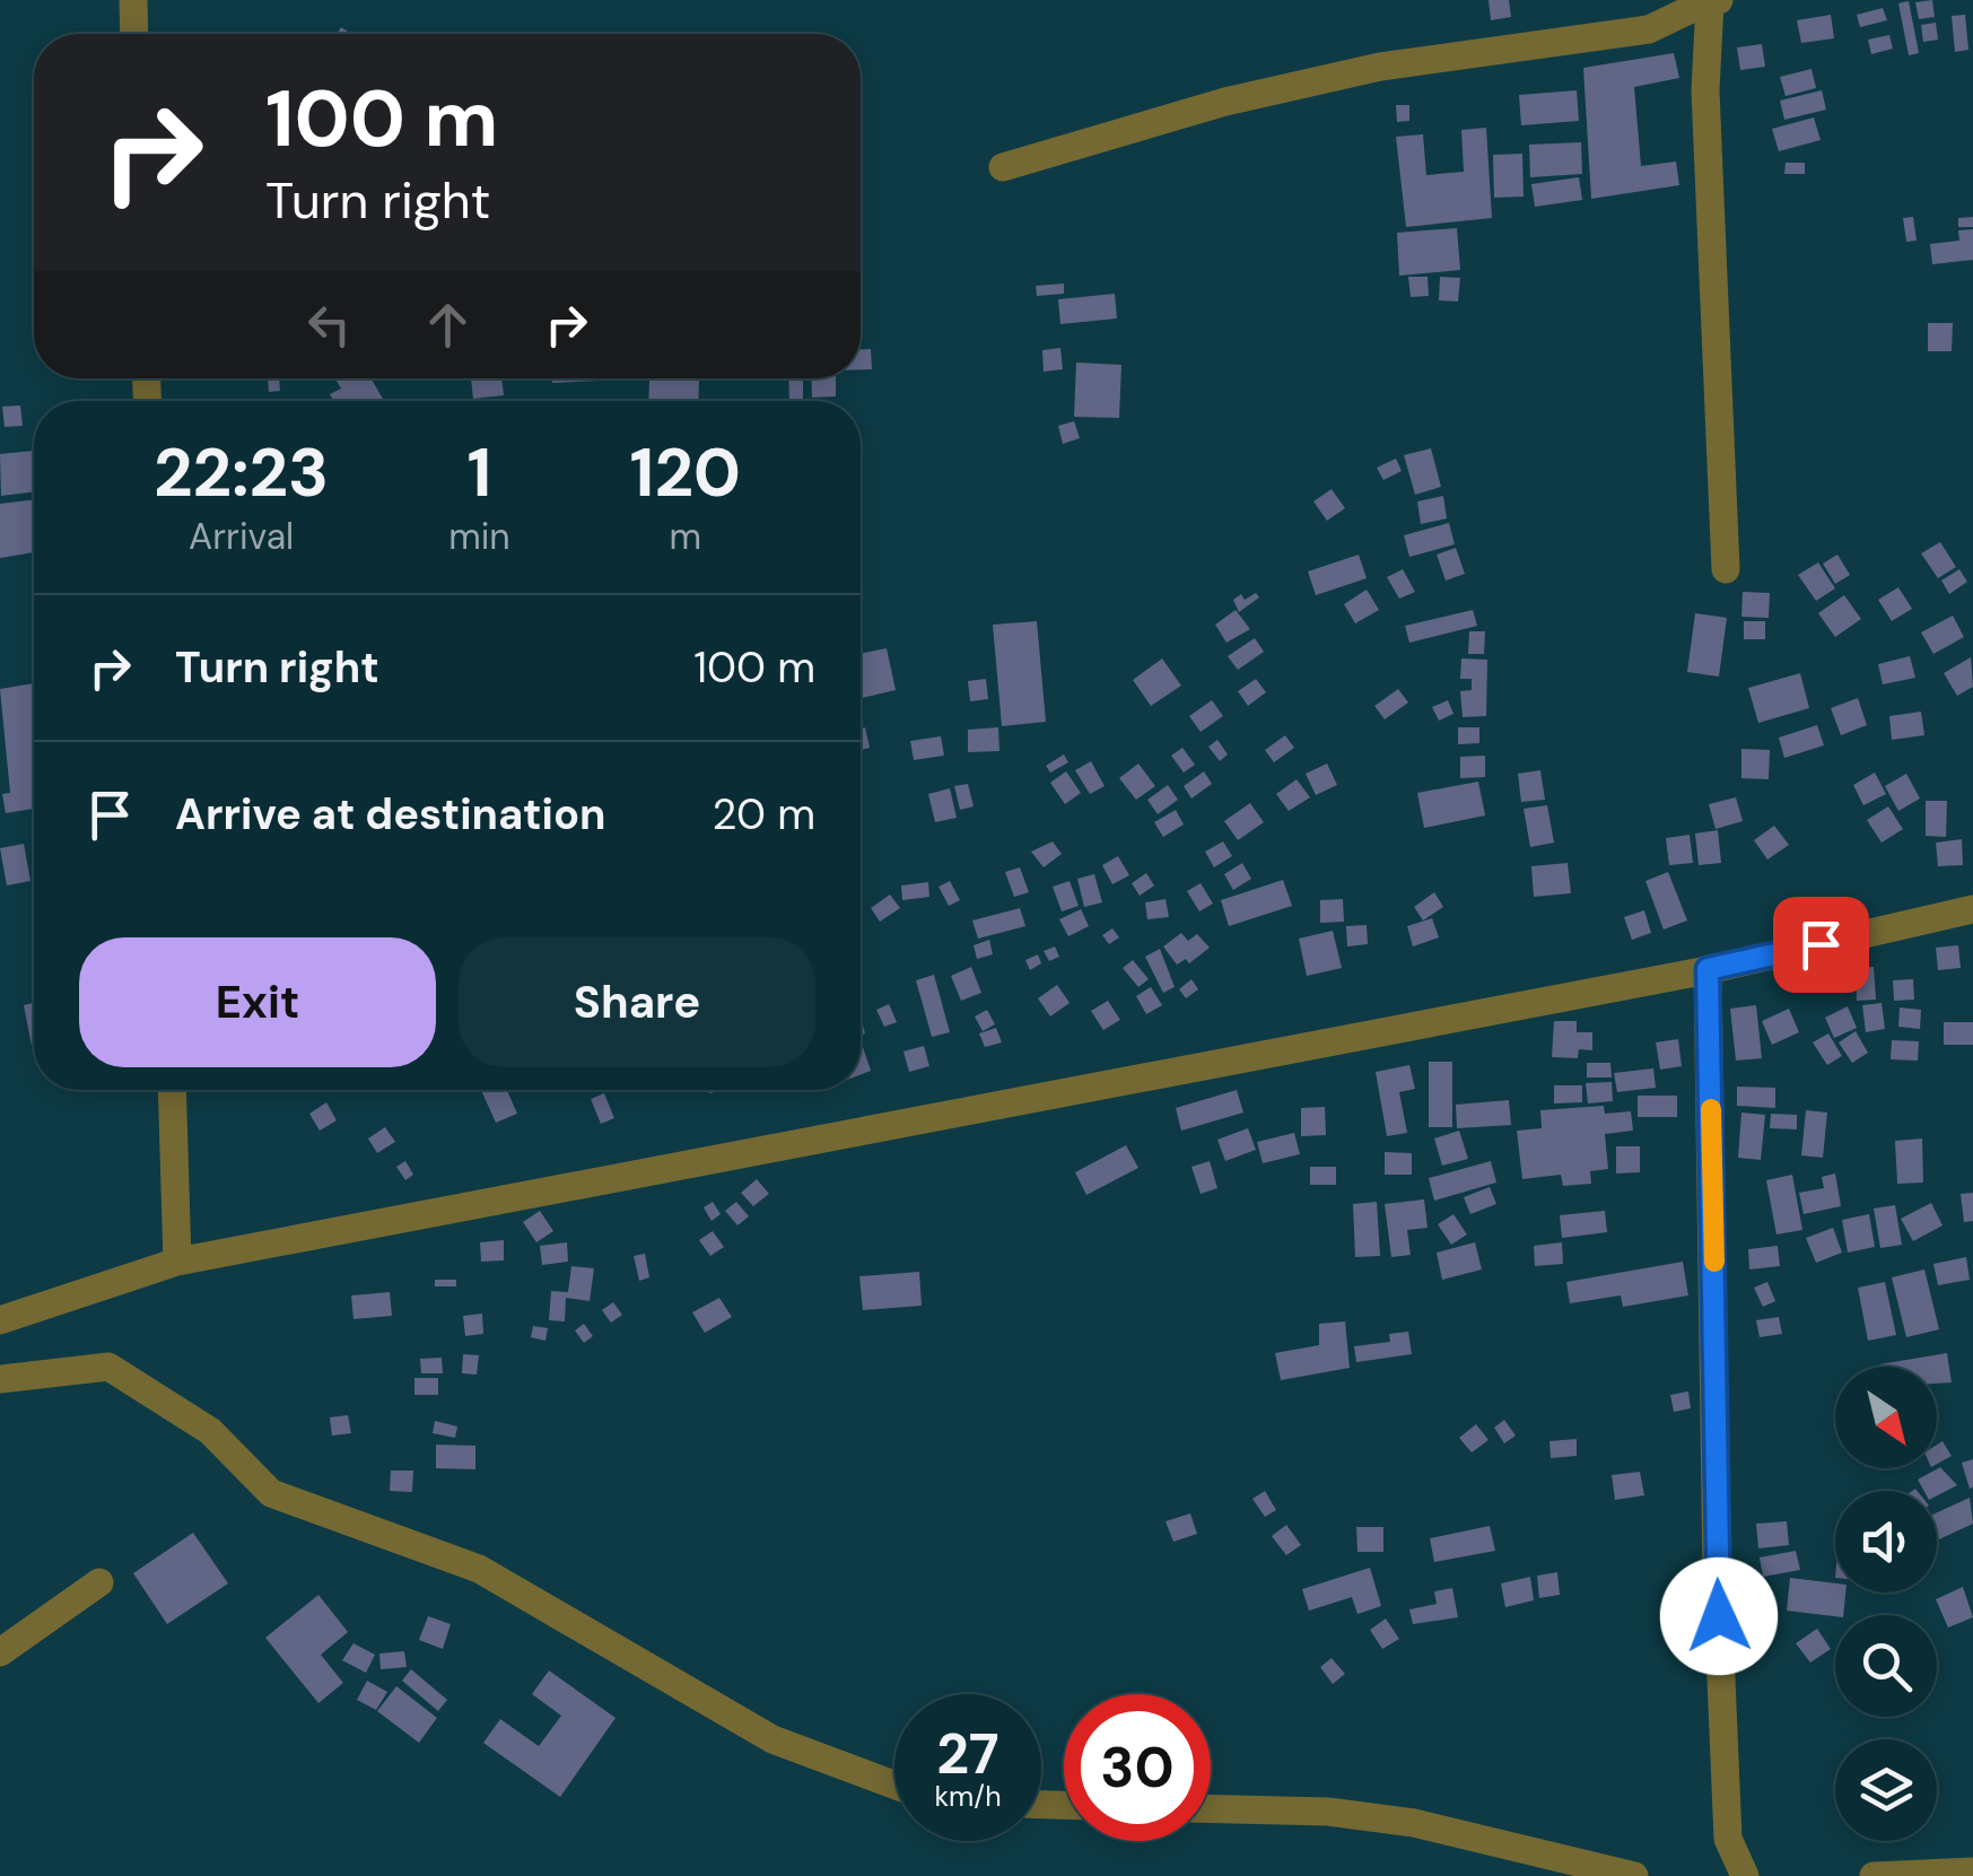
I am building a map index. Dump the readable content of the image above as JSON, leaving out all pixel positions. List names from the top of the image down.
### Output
{
  "north": "bottom right",
  "page": {
    "turn": ["100 m", "Turn right"],
    "eta": [
      "22:23",
      "Arrival",
      "1",
      "min",
      "120",
      "m"
    ],
    "list": [
      {
        "name": "Turn right",
        "value": "100 m"
      },
      {
        "name": "Arrive at destination",
        "value": "20 m"
      }
    ],
    "buttons": ["Exit", "Share"],
    "speed": "27 km/h",
    "limit": "30"
  }
}
